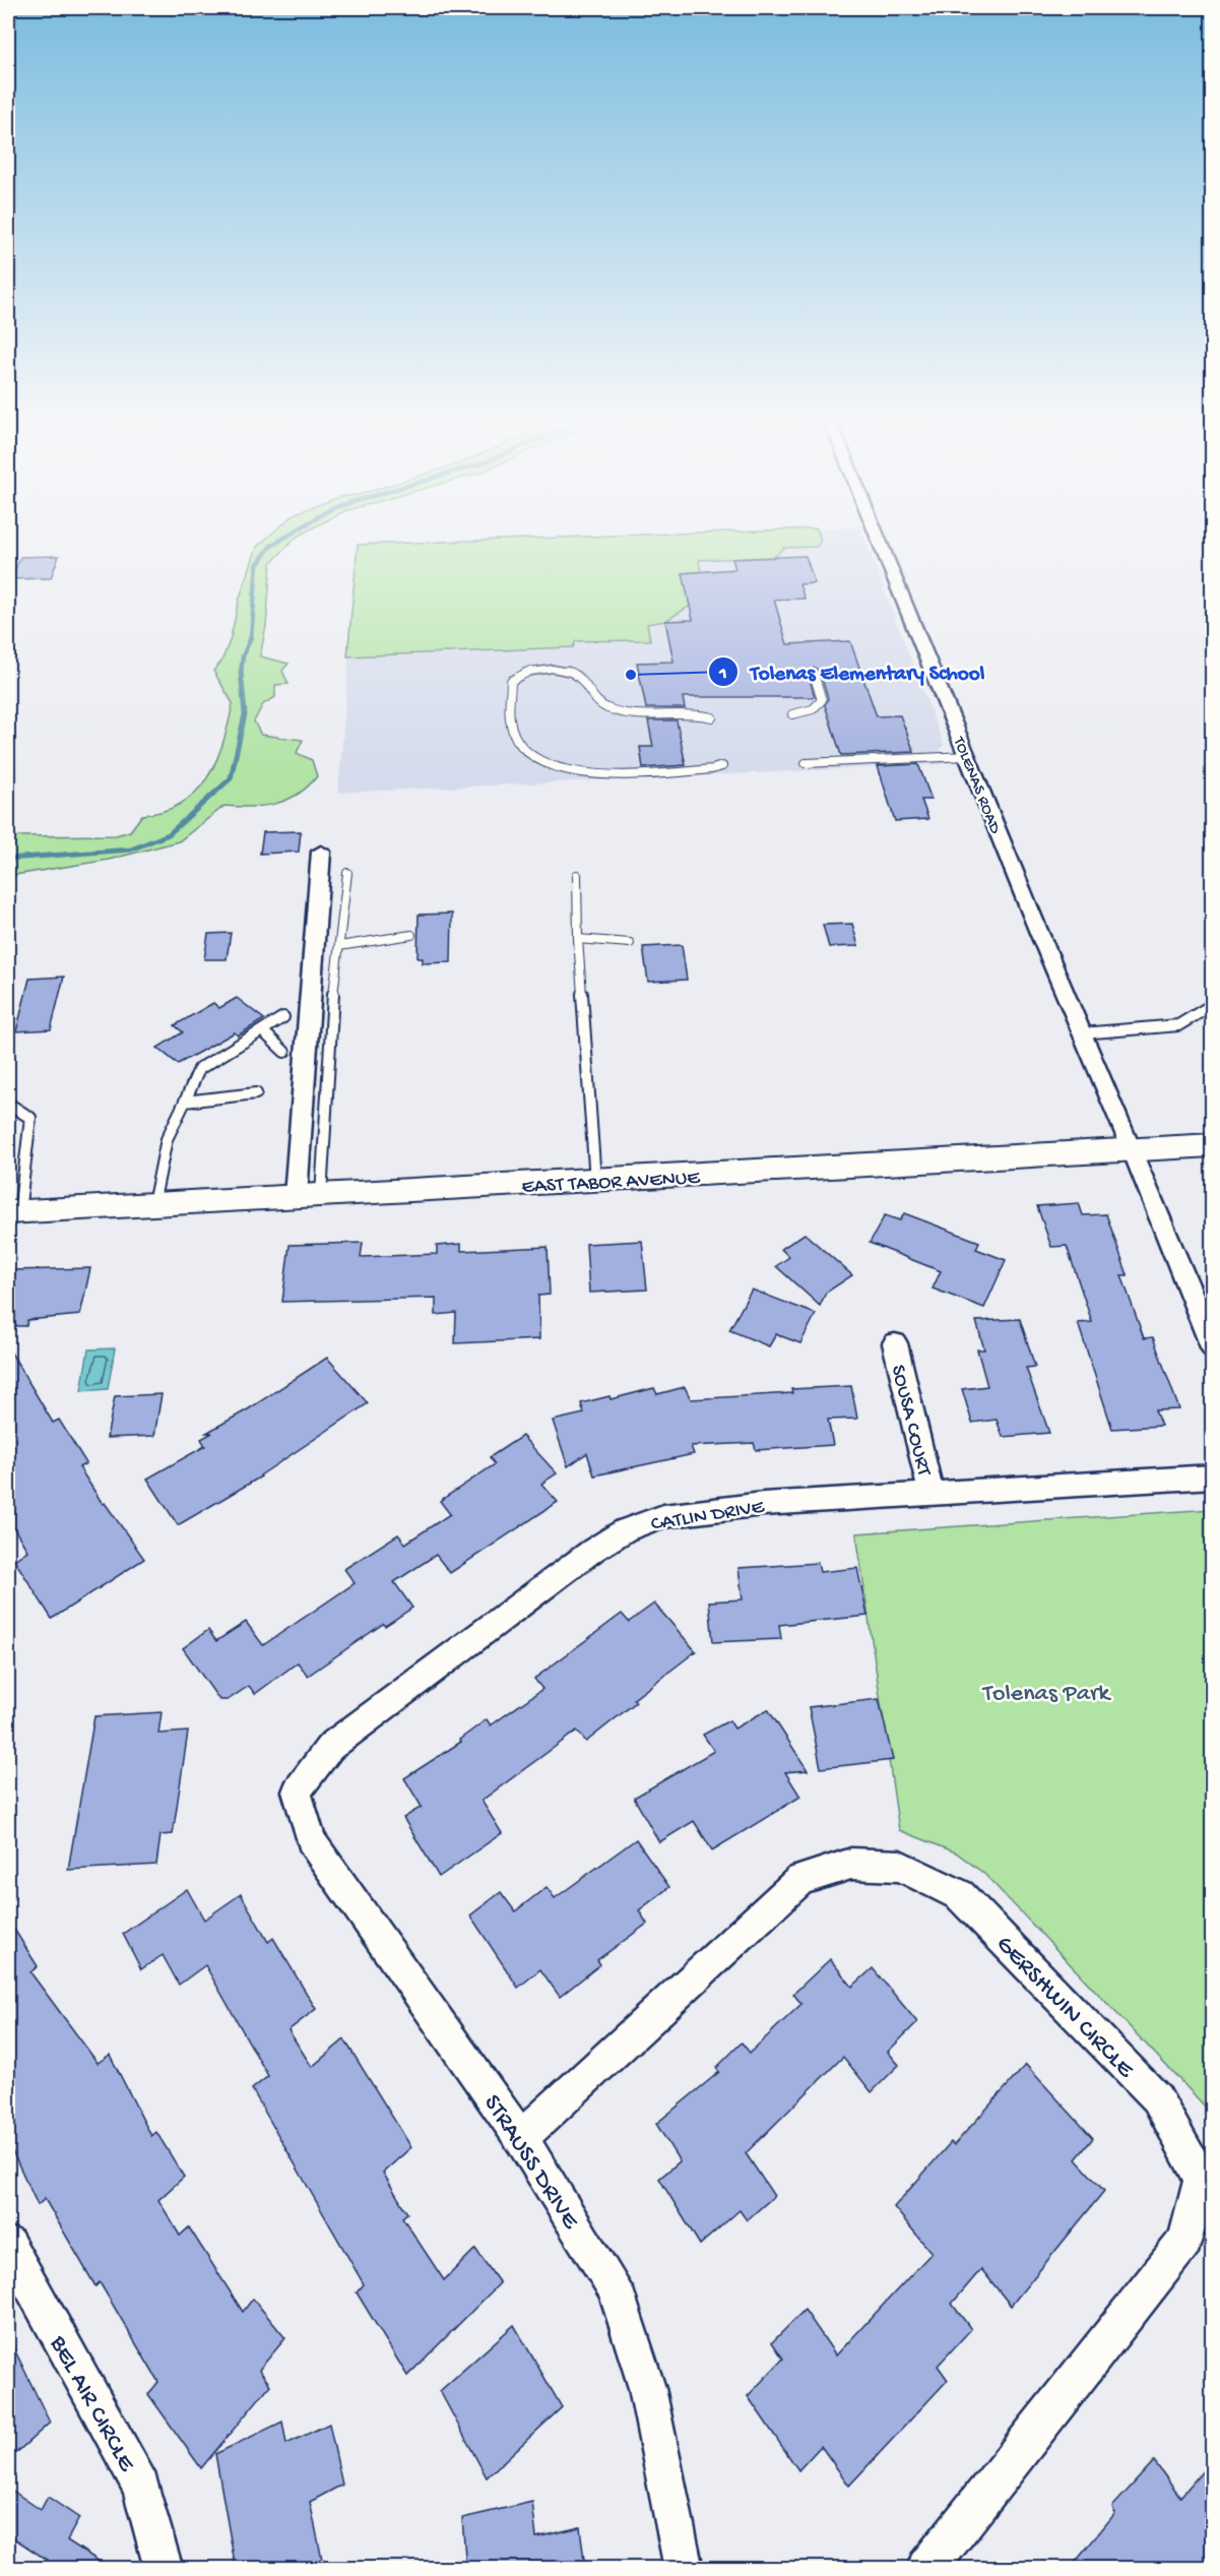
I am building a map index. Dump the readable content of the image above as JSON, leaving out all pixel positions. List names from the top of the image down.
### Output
{
  "streets": {
    "main road": ["EAST TABOR AVENUE"],
    "street": [
      "TOLENAS ROAD",
      "SOUSA COURT",
      "CATLIN DRIVE",
      "GERSHWIN CIRCLE",
      "STRAUSS DRIVE",
      "BEL AIR CIRCLE"
    ]
  },
  "crossings": [
    ["TOLENAS ROAD", "EAST TABOR AVENUE"],
    ["SOUSA COURT", "CATLIN DRIVE"],
    ["CATLIN DRIVE", "STRAUSS DRIVE"],
    ["GERSHWIN CIRCLE", "STRAUSS DRIVE"]
  ],
  "parks": ["Tolenas Park"],
  "places": ["Tolenas Elementary School"]
}
